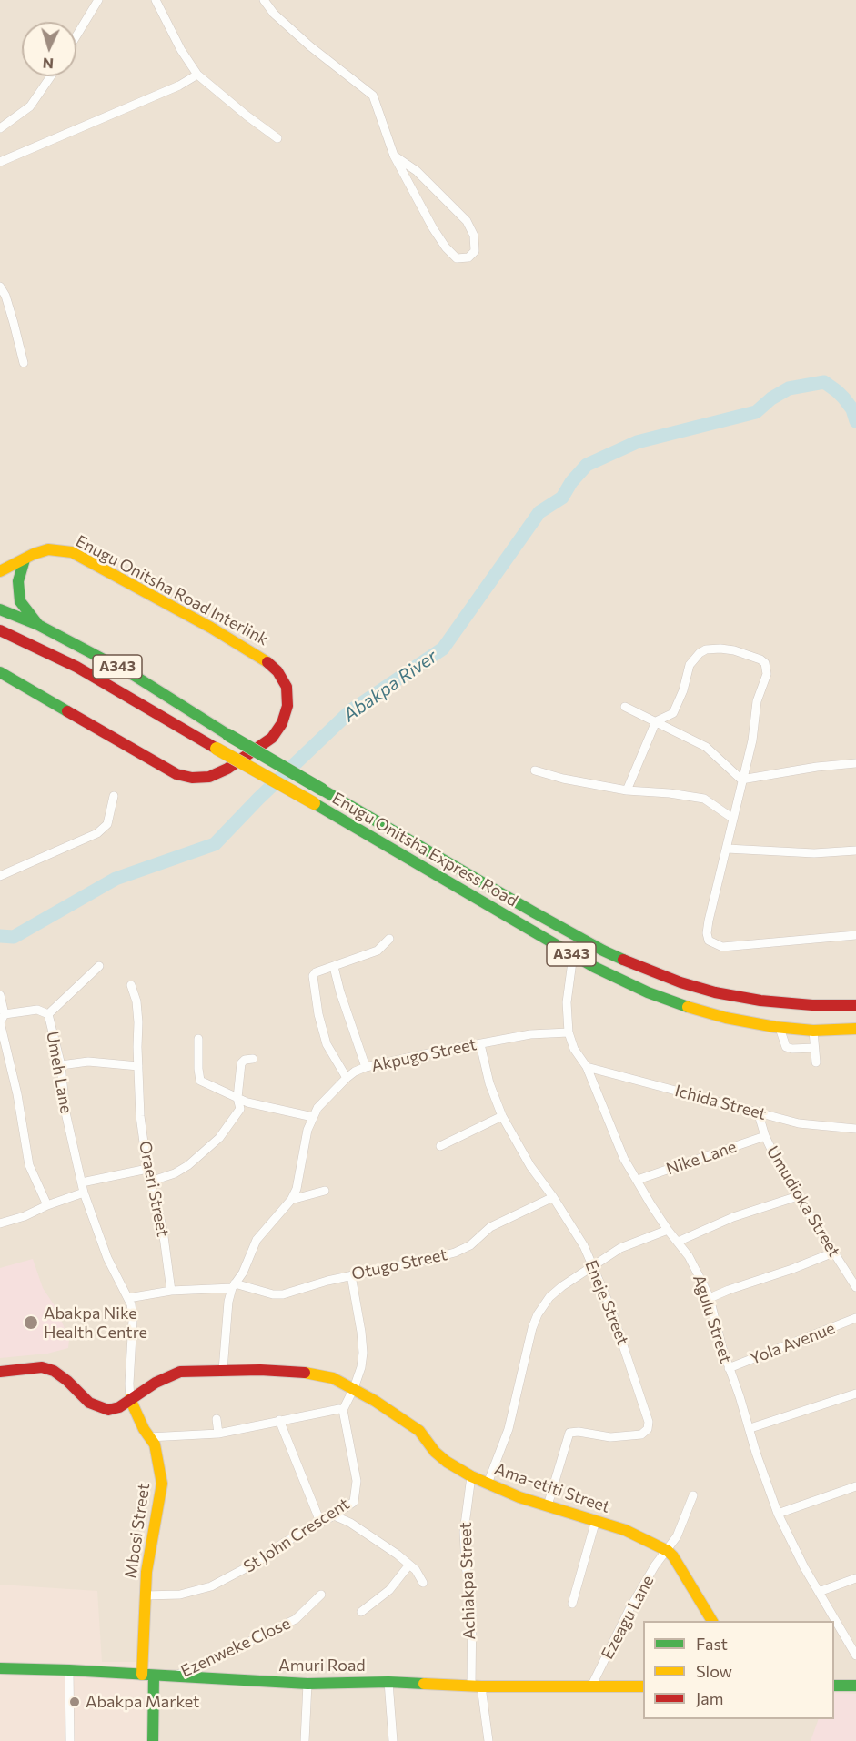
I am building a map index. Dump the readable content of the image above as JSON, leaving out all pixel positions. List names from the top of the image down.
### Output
{
  "streets": {
    "main road": [
      "Enugu Onitsha Road Interlink",
      "A343",
      "Enugu Onitsha Express Road",
      "Ama-etiti Street",
      "Mbosi Street",
      "Amuri Road"
    ],
    "street": [
      "Akpugo Street",
      "Umeh Lane",
      "Ichida Street",
      "Nike Lane",
      "Oraeri Street",
      "Umudioka Street",
      "Otugo Street",
      "Eneje Street",
      "Agulu Street",
      "Yola Avenue",
      "St John Crescent",
      "Achiakpa Street",
      "Ezeagu Lane",
      "Ezenweke Close"
    ]
  },
  "crossings": [
    ["Enugu Onitsha Express Road", "Agulu Street"],
    ["Akpugo Street", "Otugo Street"],
    ["Akpugo Street", "Eneje Street"],
    ["Akpugo Street", "Agulu Street"],
    ["Akpugo Street", "Ama-etiti Street"],
    ["Umeh Lane", "Otugo Street"],
    ["Umeh Lane", "Ama-etiti Street"],
    ["Umeh Lane", "Mbosi Street"],
    ["Ichida Street", "Umudioka Street"],
    ["Ichida Street", "Agulu Street"],
    ["Nike Lane", "Umudioka Street"],
    ["Nike Lane", "Agulu Street"],
    ["Oraeri Street", "Otugo Street"],
    ["Otugo Street", "Eneje Street"],
    ["Eneje Street", "Ama-etiti Street"],
    ["Agulu Street", "Yola Avenue"],
    ["Ama-etiti Street", "Mbosi Street"],
    ["Ama-etiti Street", "Achiakpa Street"],
    ["Ama-etiti Street", "Ezeagu Lane"],
    ["Mbosi Street", "St John Crescent"],
    ["Mbosi Street", "Amuri Road"],
    ["Achiakpa Street", "Amuri Road"],
    ["Ezeagu Lane", "Amuri Road"],
    ["Ezenweke Close", "Amuri Road"]
  ],
  "water": ["Abakpa River"],
  "places": ["Abakpa Nike Health Centre", "Abakpa Market"],
  "legend": ["Fast", "Slow", "Jam"],
  "north": "bottom"
}
